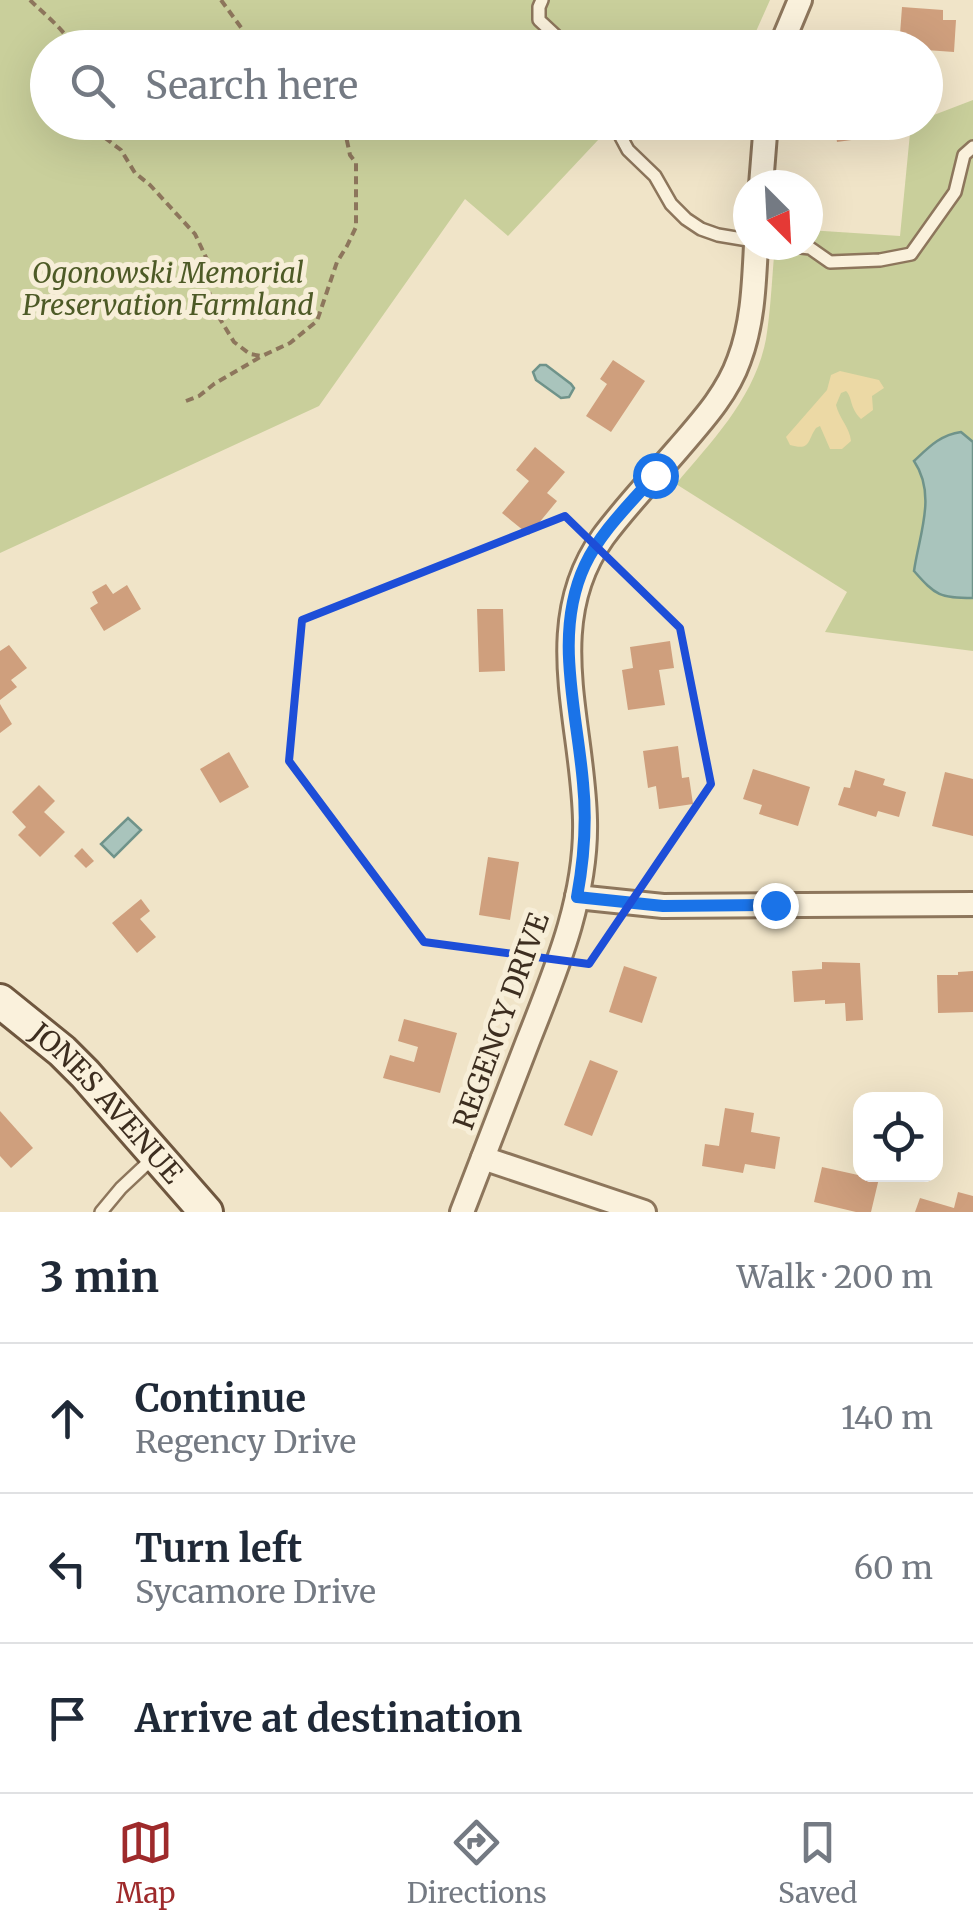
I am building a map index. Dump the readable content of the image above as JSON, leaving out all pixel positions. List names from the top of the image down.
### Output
{
  "streets": {
    "street": ["REGENCY DRIVE", "JONES AVENUE"]
  },
  "parks": ["Ogonowski Memorial Preservation Farmland"],
  "north": "bottom right",
  "page": {
    "search": "Search here",
    "heading": ["3 min", "Walk · 200 m"],
    "list": [
      ["Continue", "Regency Drive", "140 m"],
      ["Turn left", "Sycamore Drive", "60 m"],
      "Arrive at destination"
    ],
    "nav": ["Map", "Directions", "Saved"]
  }
}
